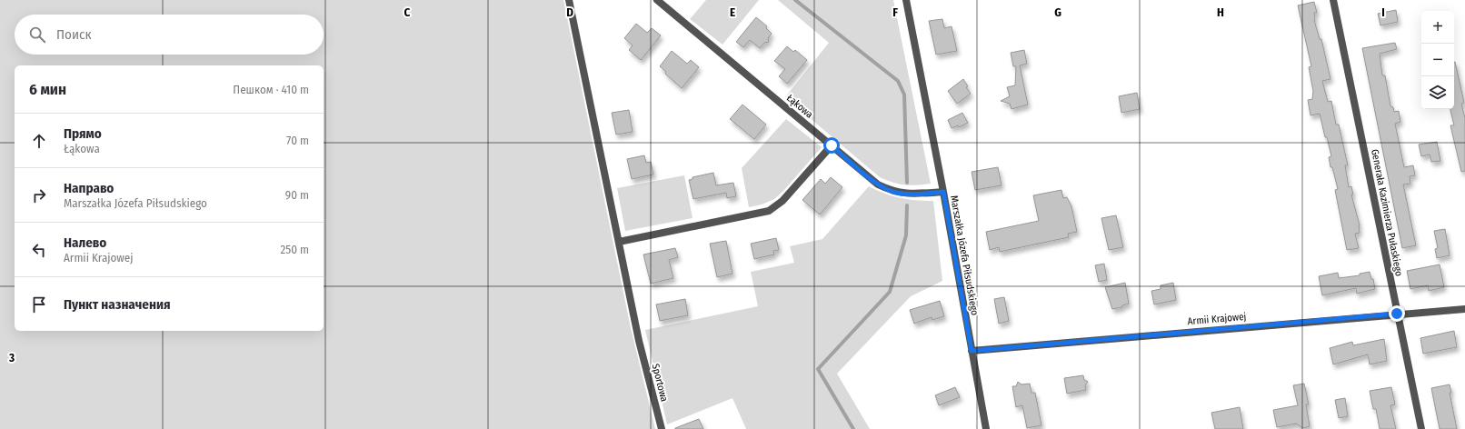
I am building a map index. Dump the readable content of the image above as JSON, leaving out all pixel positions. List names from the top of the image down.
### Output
{
  "streets": {
    "street": [
      "Łąkowa",
      "Generała Kazimierza Pułaskiego",
      "Marszałka Józefa Piłsudskiego",
      "Armii Krajowej",
      "Sportowa"
    ]
  },
  "crossings": [
    ["Łąkowa", "Marszałka Józefa Piłsudskiego"],
    ["Generała Kazimierza Pułaskiego", "Armii Krajowej"],
    ["Marszałka Józefa Piłsudskiego", "Armii Krajowej"]
  ],
  "page": {
    "map_buttons": ["+", "−"],
    "search": "Поиск",
    "heading": ["6 мин", "Пешком · 410 m"],
    "list": [
      ["Прямо", "Łąkowa", "70 m"],
      ["Направо", "Marszałka Józefa Piłsudskiego", "90 m"],
      ["Налево", "Armii Krajowej", "250 m"],
      "Пункт назначения"
    ]
  },
  "grid": {
    "columns": [
      "C",
      "D",
      "E",
      "F",
      "G",
      "H",
      "I"
    ],
    "rows": ["3"]
  }
}
